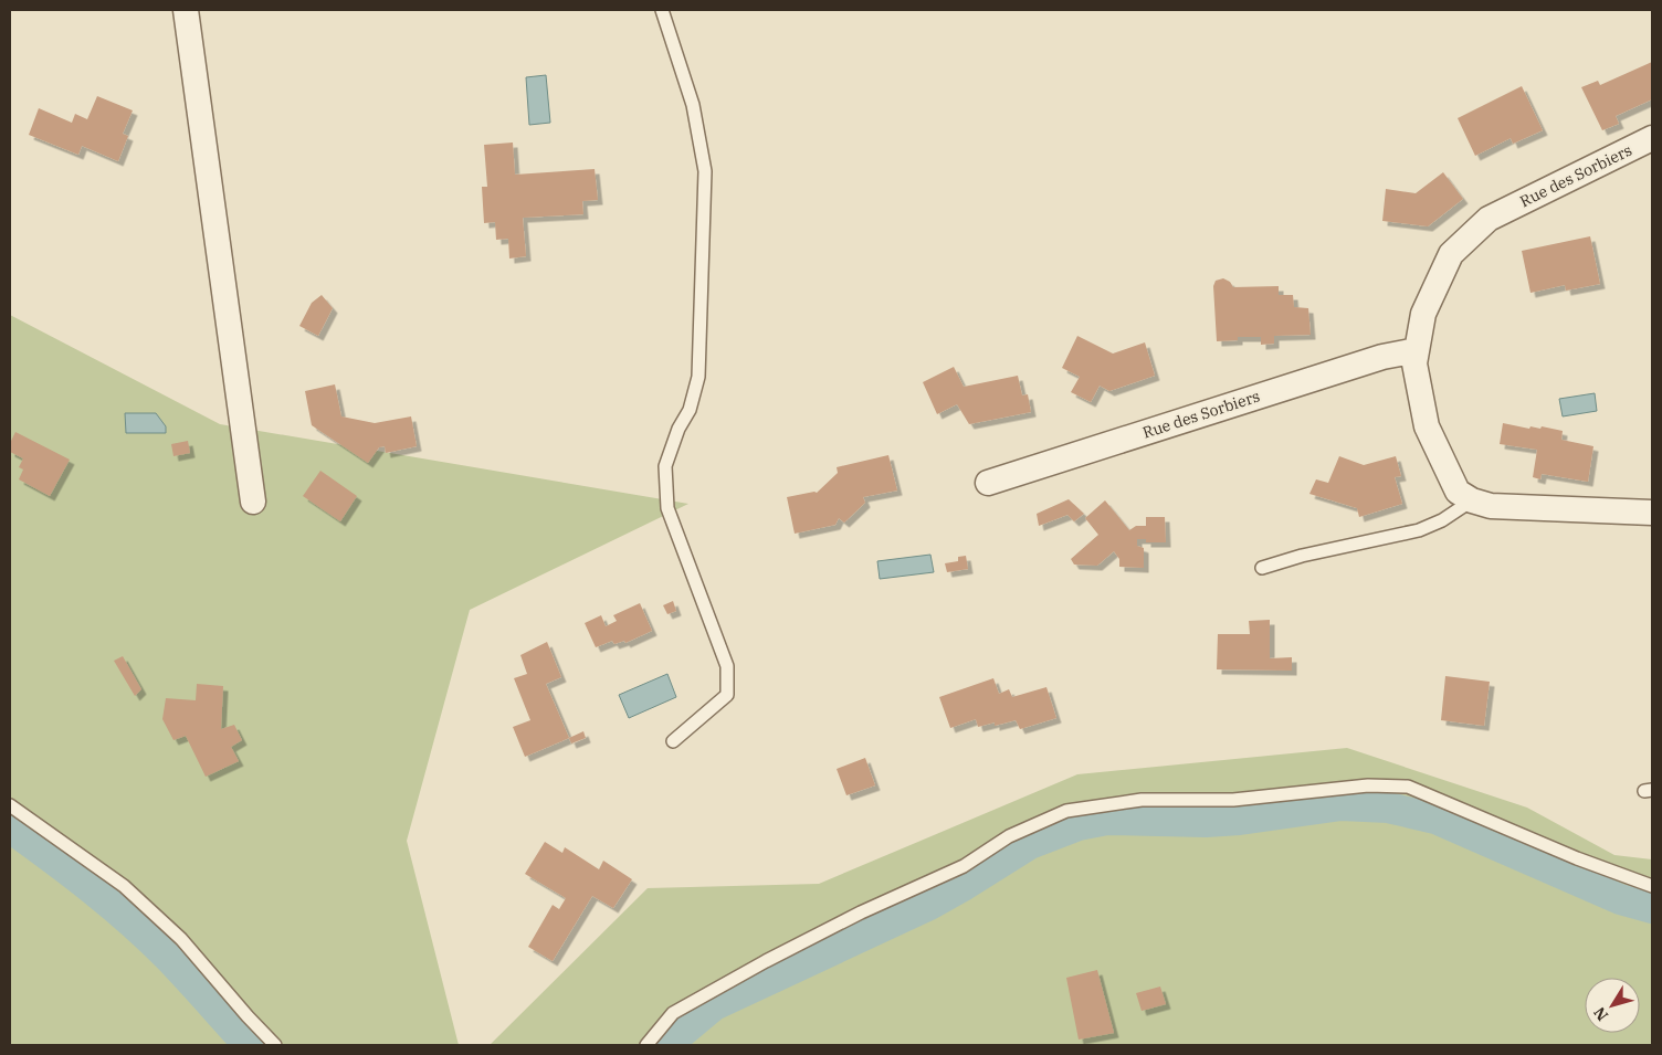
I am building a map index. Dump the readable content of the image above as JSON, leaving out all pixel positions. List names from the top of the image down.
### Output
{
  "streets": {
    "street": ["Rue des Sorbiers"]
  },
  "north": "bottom left"
}
